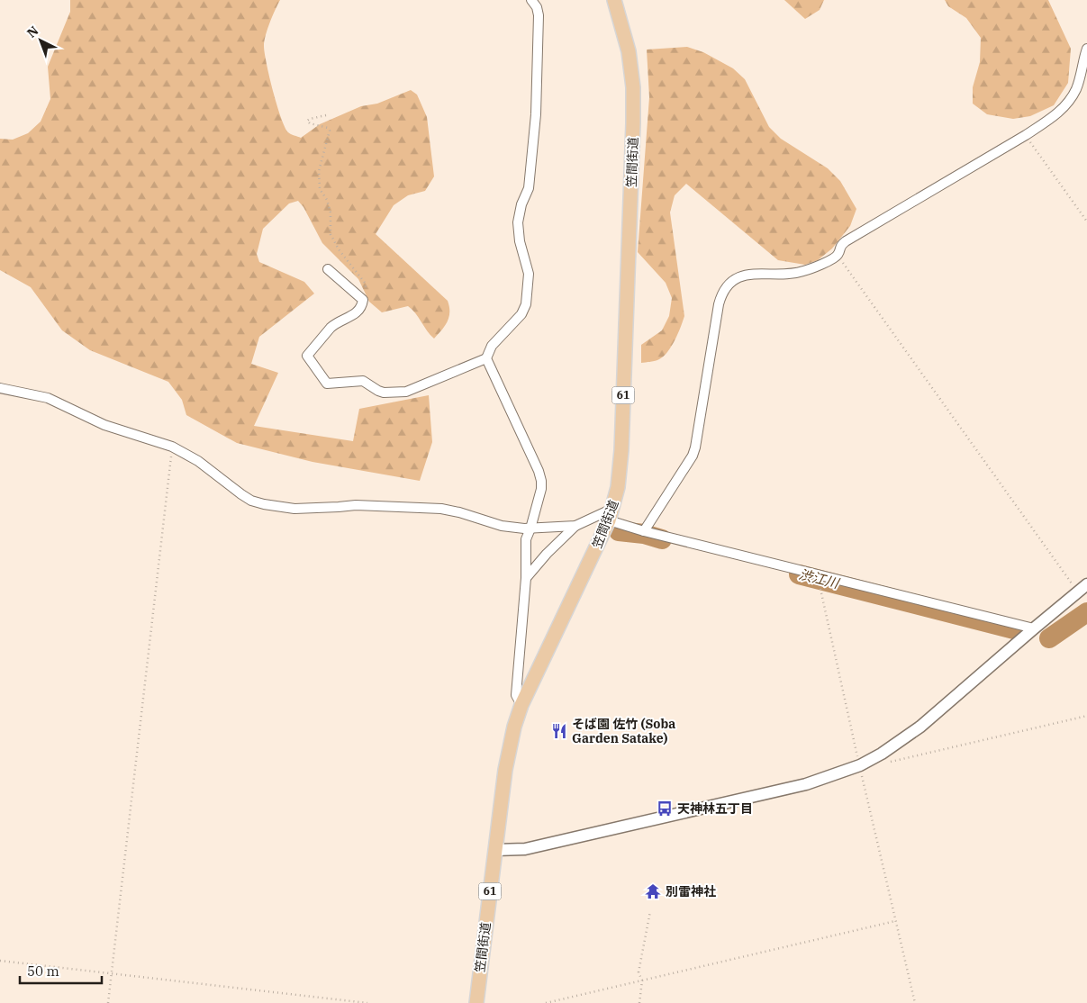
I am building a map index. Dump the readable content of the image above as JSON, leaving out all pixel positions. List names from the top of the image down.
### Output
{
  "streets": {
    "main road": ["笠間街道", "61"]
  },
  "water": ["渋江川"],
  "places": {
    "restaurant": ["そば園 佐竹 (Soba Garden Satake)"],
    "bus stop": ["天神林五丁目"],
    "temple": ["別雷神社"]
  },
  "scale_bar": "50 m",
  "north": "top left"
}
